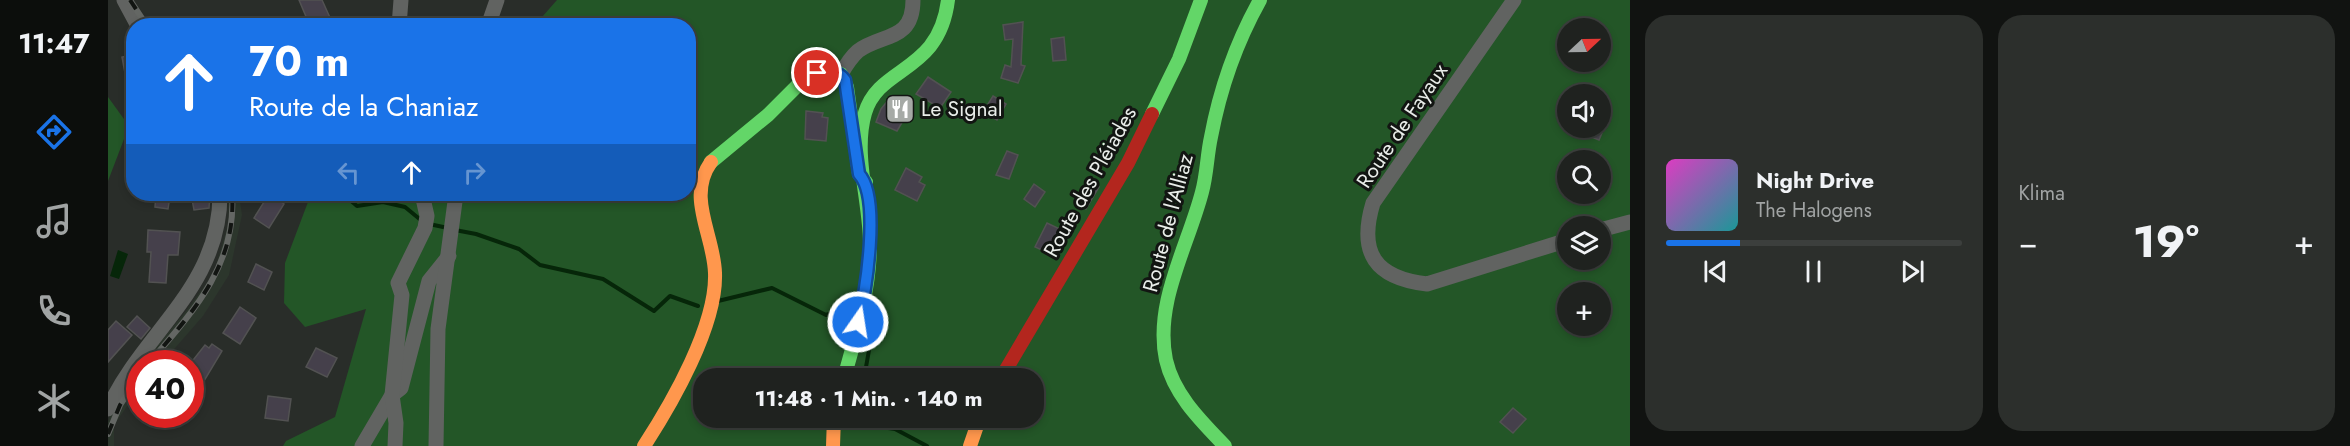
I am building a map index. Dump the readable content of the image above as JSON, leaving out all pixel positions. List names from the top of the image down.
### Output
{
  "streets": {
    "street": ["Route de Fayaux", "Route des Pléiades", "Route de l'Alliaz"]
  },
  "places": {
    "restaurant": ["Le Signal"]
  },
  "north": "right",
  "page": {
    "tabs": "11:47",
    "tile": "Klima",
    "map_buttons": "+",
    "turn": ["70 m", "Route de la Chaniaz"],
    "song": ["Night Drive", "The Halogens"],
    "heat": ["−", "19°", "+"],
    "limit": "40",
    "trip": "11:48 · 1 Min. · 140 m"
  }
}
